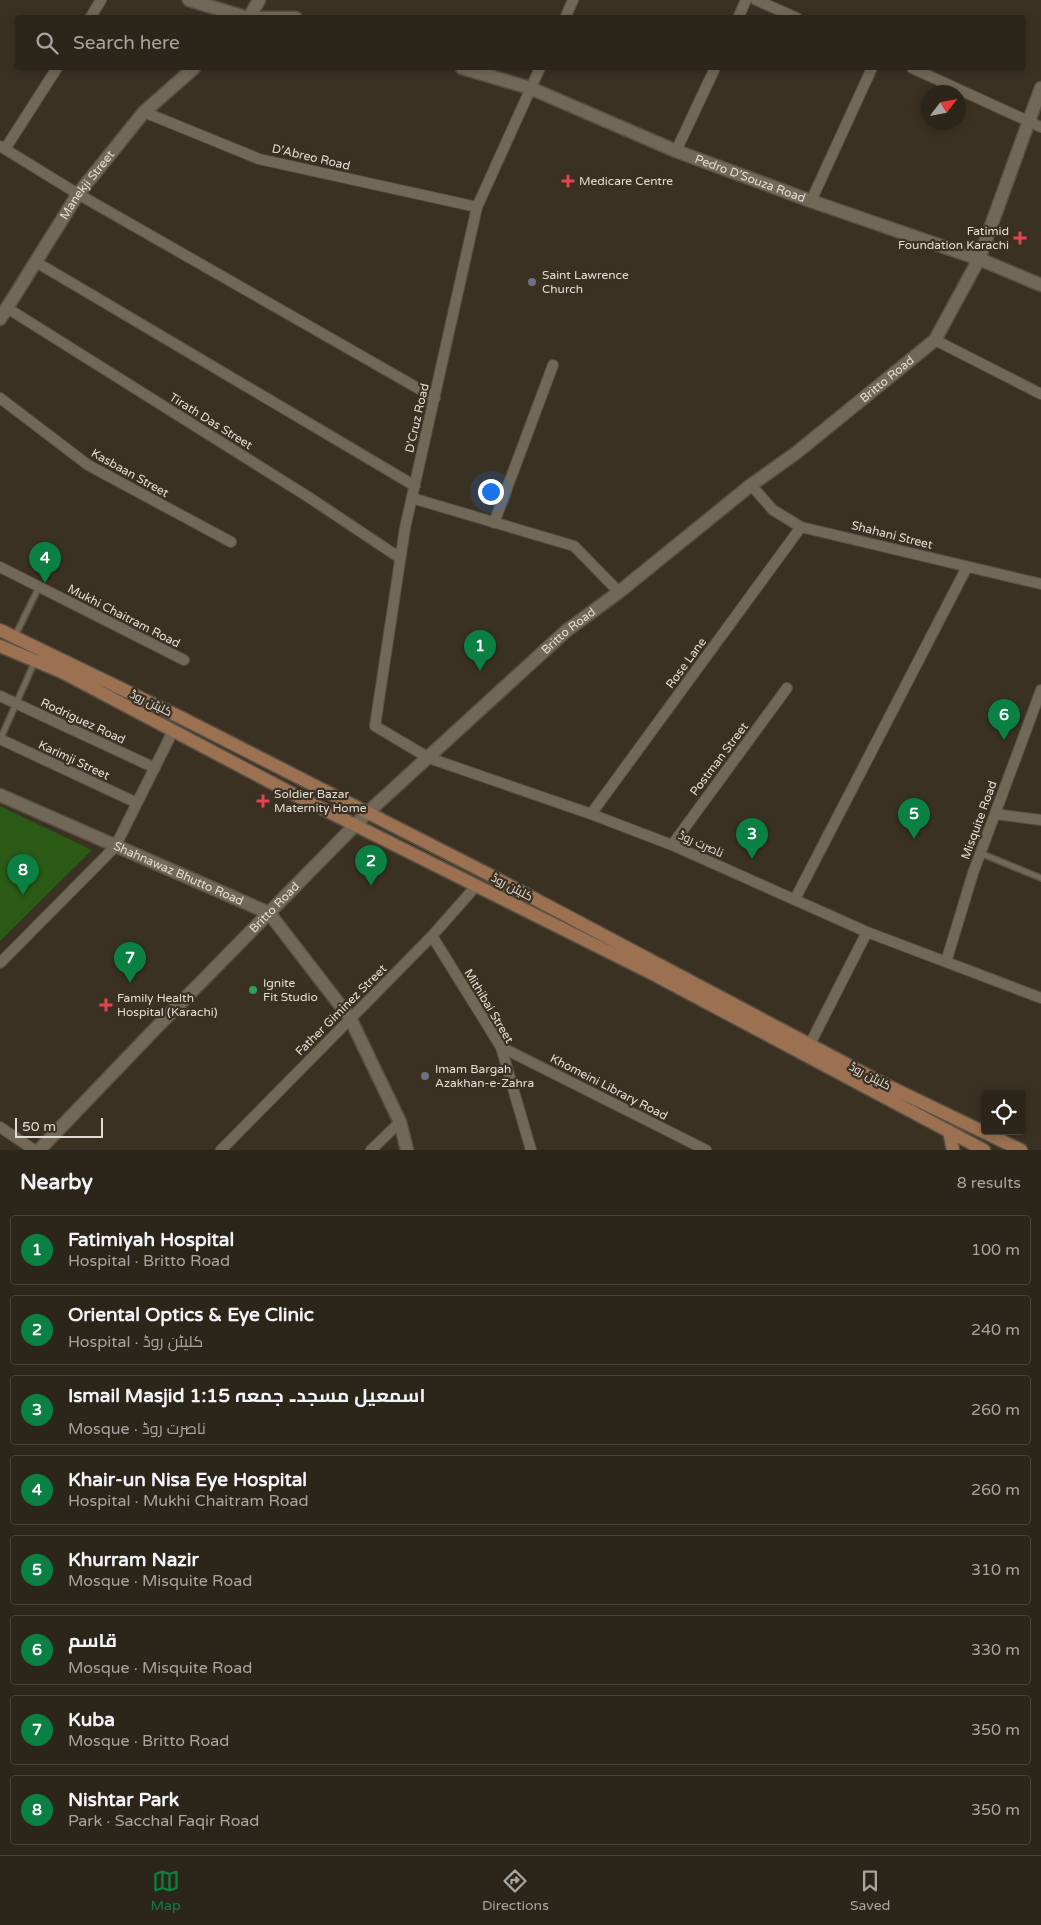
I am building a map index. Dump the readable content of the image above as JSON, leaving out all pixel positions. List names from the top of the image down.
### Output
{
  "streets": {
    "main road": ["کلیٹن روڈ"],
    "street": [
      "D'Abreo Road",
      "Pedro D'Souza Road",
      "Manekji Street",
      "Britto Road",
      "D'Cruz Road",
      "Tirath Das Street",
      "Kasbaan Street",
      "Shahani Street",
      "Mukhi Chaitram Road",
      "Rose Lane",
      "Rodriguez Road",
      "Postman Street",
      "Karimji Street",
      "Misquite Road",
      "ناصرت روڈ",
      "Shahnawaz Bhutto Road",
      "Mithibai Street",
      "Father Giminez Street",
      "Khomeini Library Road"
    ]
  },
  "crossings": [
    ["D'Abreo Road", "Manekji Street"],
    ["D'Abreo Road", "D'Cruz Road"],
    ["Pedro D'Souza Road", "Britto Road"],
    ["Pedro D'Souza Road", "D'Cruz Road"],
    ["Manekji Street", "Tirath Das Street"],
    ["Britto Road", "D'Cruz Road"],
    ["Britto Road", "Shahani Street"],
    ["Britto Road", "کلیٹن روڈ"],
    ["Britto Road", "ناصرت روڈ"],
    ["Britto Road", "Shahnawaz Bhutto Road"],
    ["D'Cruz Road", "Tirath Das Street"],
    ["D'Cruz Road", "ناصرت روڈ"],
    ["Shahani Street", "Rose Lane"],
    ["Rose Lane", "ناصرت روڈ"],
    ["کلیٹن روڈ", "Father Giminez Street"],
    ["Postman Street", "ناصرت روڈ"],
    ["Misquite Road", "ناصرت روڈ"],
    ["Shahnawaz Bhutto Road", "Father Giminez Street"],
    ["Mithibai Street", "Father Giminez Street"],
    ["Mithibai Street", "Khomeini Library Road"]
  ],
  "places": {
    "health": [
      "Medicare Centre",
      "Fatimid Foundation Karachi",
      "Soldier Bazar Maternity Home",
      "Family Health Hospital (Karachi)"
    ],
    "other": ["Saint Lawrence Church", "Ignite Fit Studio", "Imam Bargah Azakhan-e-Zahra"]
  },
  "scale_bar": "50 m",
  "north": "top right",
  "page": {
    "search": "Search here",
    "pins": [
      "4",
      "1",
      "6",
      "5",
      "3",
      "2",
      "8",
      "7"
    ],
    "scale": "50 m",
    "heading": ["Nearby", "8 results"],
    "list": [
      {
        "mark": "1",
        "name": "Fatimiyah Hospital",
        "note": "Hospital · Britto Road",
        "value": "100 m"
      },
      {
        "mark": "2",
        "name": "Oriental Optics & Eye Clinic",
        "note": "Hospital · کلیٹن روڈ",
        "value": "240 m"
      },
      {
        "mark": "3",
        "name": "Ismail Masjid اسمعیل مسجد۔ جمعہ 1:15",
        "note": "Mosque · ناصرت روڈ",
        "value": "260 m"
      },
      {
        "mark": "4",
        "name": "Khair-un Nisa Eye Hospital",
        "note": "Hospital · Mukhi Chaitram Road",
        "value": "260 m"
      },
      {
        "mark": "5",
        "name": "Khurram Nazir",
        "note": "Mosque · Misquite Road",
        "value": "310 m"
      },
      {
        "mark": "6",
        "name": "قاسم",
        "note": "Mosque · Misquite Road",
        "value": "330 m"
      },
      {
        "mark": "7",
        "name": "Kuba",
        "note": "Mosque · Britto Road",
        "value": "350 m"
      },
      {
        "mark": "8",
        "name": "Nishtar Park",
        "note": "Park · Sacchal Faqir Road",
        "value": "350 m"
      }
    ],
    "nav": ["Map", "Directions", "Saved"]
  }
}
